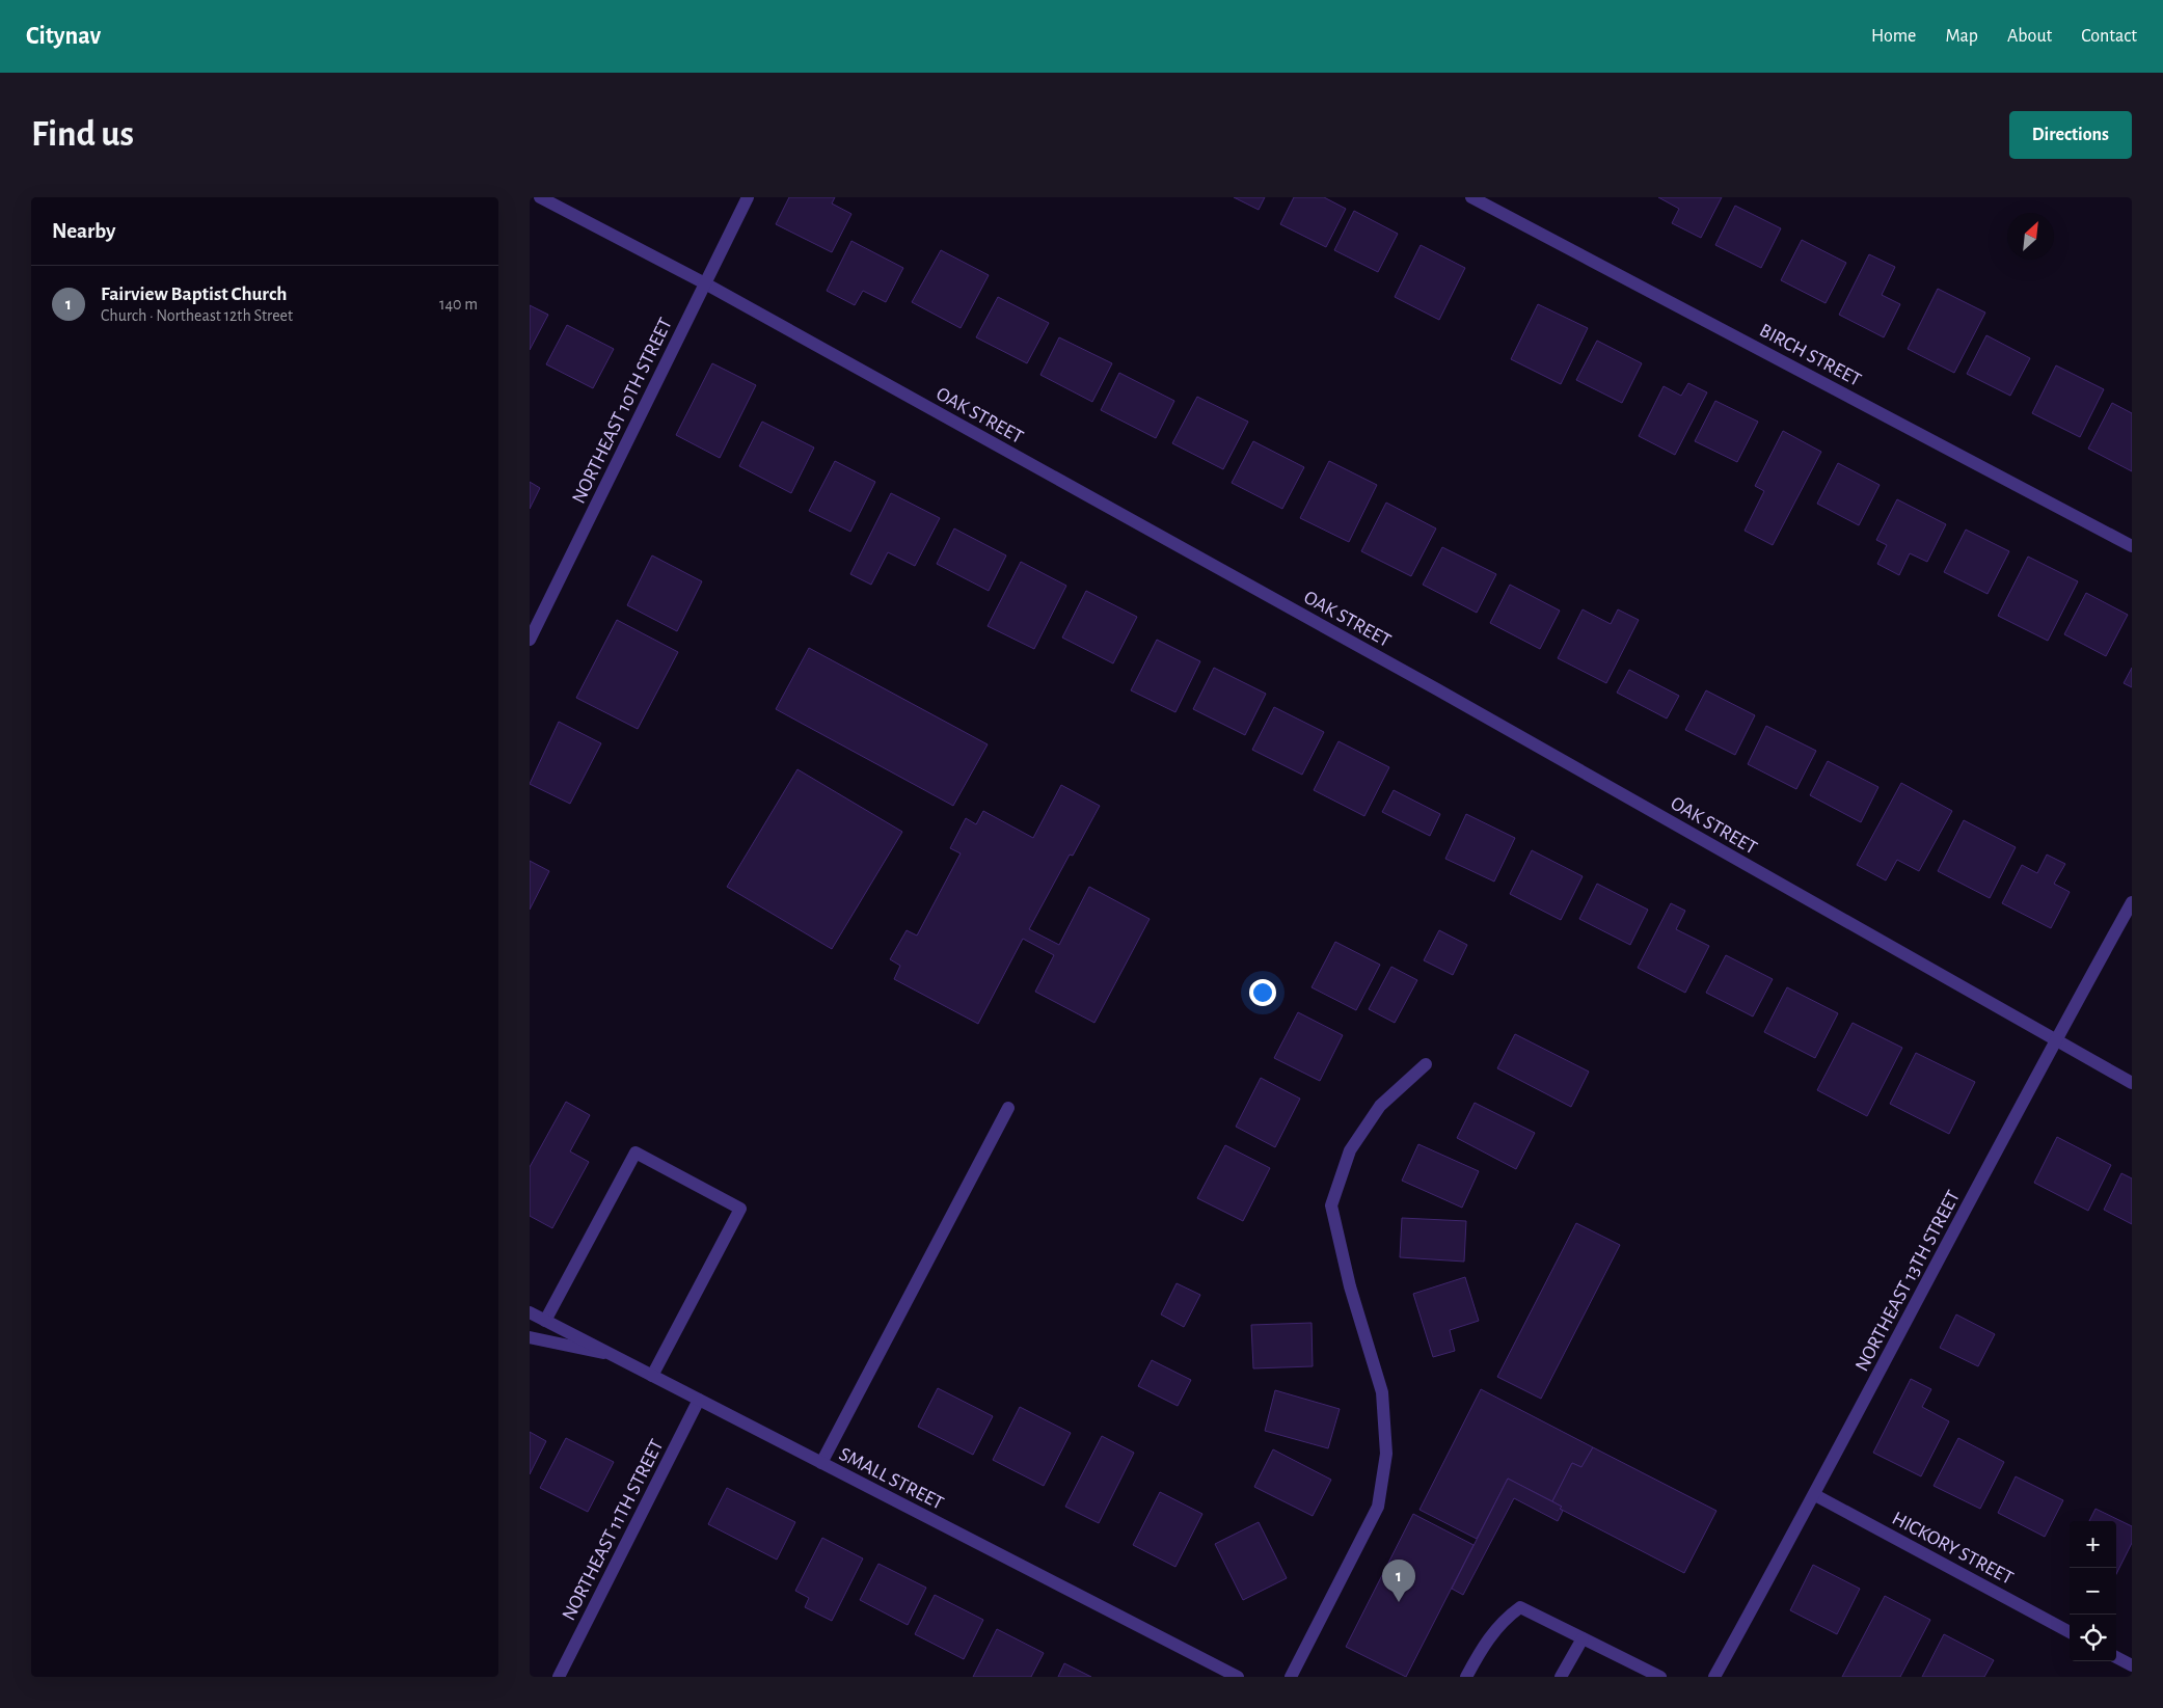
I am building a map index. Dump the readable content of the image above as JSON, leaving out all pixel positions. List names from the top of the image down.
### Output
{
  "streets": {
    "street": [
      "BIRCH STREET",
      "NORTHEAST 10TH STREET",
      "OAK STREET",
      "NORTHEAST 13TH STREET",
      "SMALL STREET",
      "NORTHEAST 11TH STREET",
      "HICKORY STREET"
    ]
  },
  "crossings": [
    ["NORTHEAST 10TH STREET", "OAK STREET"],
    ["OAK STREET", "NORTHEAST 13TH STREET"],
    ["NORTHEAST 13TH STREET", "HICKORY STREET"],
    ["SMALL STREET", "NORTHEAST 11TH STREET"]
  ],
  "north": "top right",
  "page": {
    "header": "Citynav",
    "nav": [
      "Home",
      "Map",
      "About",
      "Contact"
    ],
    "buttons": "Directions",
    "title": "Find us",
    "heading": "Nearby",
    "list": [
      {
        "mark": "1",
        "name": "Fairview Baptist Church",
        "note": "Church · Northeast 12th Street",
        "value": "140 m"
      }
    ],
    "map_buttons": ["+", "−"],
    "pins": "1"
  }
}
